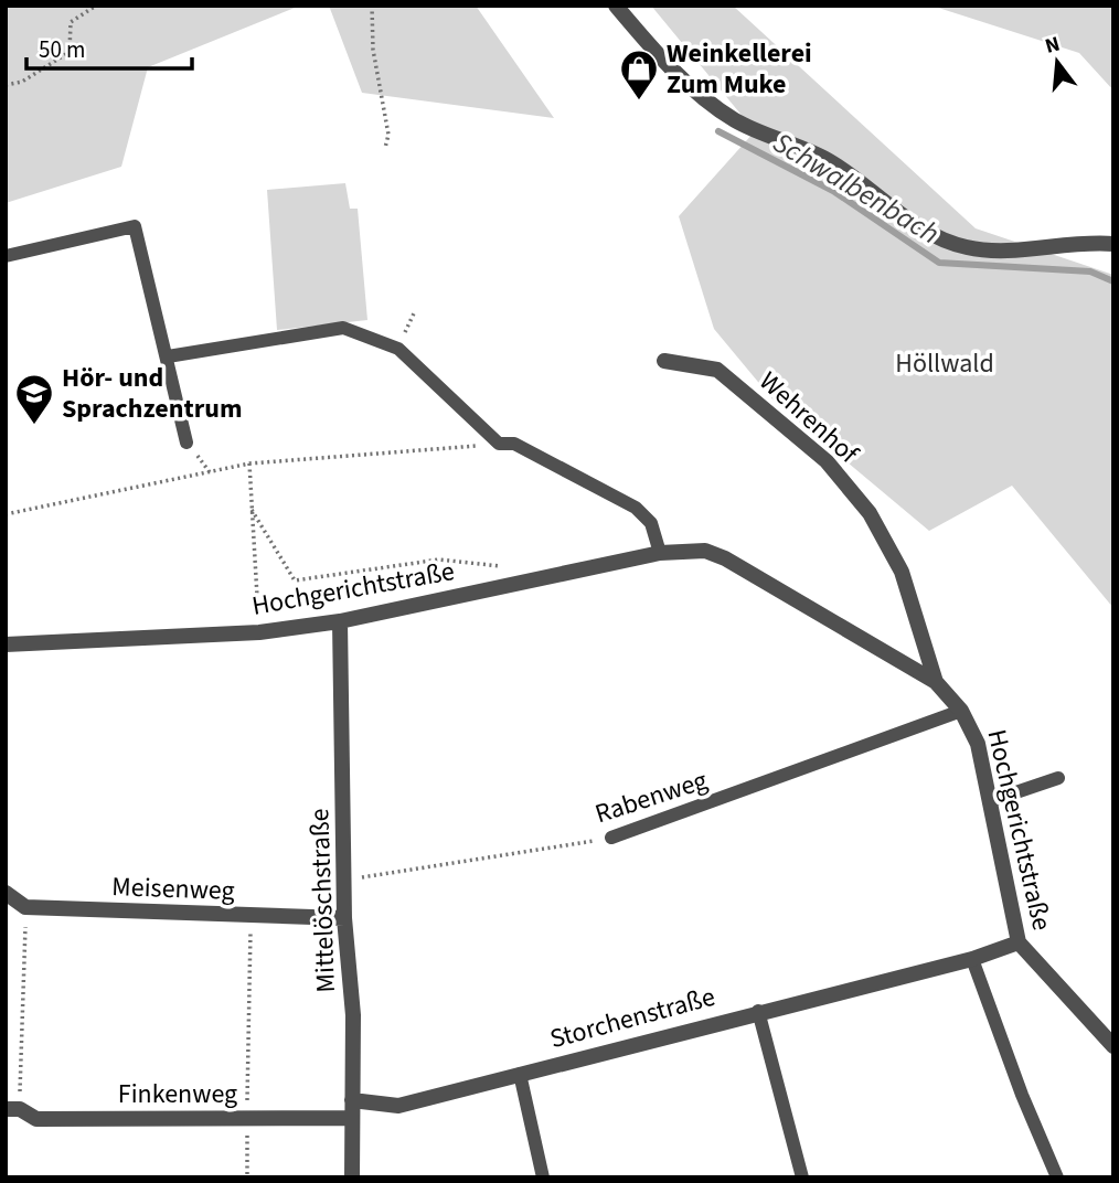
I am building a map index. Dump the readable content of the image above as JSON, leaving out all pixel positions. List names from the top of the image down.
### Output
{
  "streets": {
    "street": [
      "Wehrenhof",
      "Hochgerichtstraße",
      "Meisenweg",
      "Mittelöschstraße",
      "Storchenstraße",
      "Finkenweg"
    ],
    "lane": ["Rabenweg"]
  },
  "crossings": [
    ["Wehrenhof", "Hochgerichtstraße"],
    ["Hochgerichtstraße", "Rabenweg"],
    ["Hochgerichtstraße", "Mittelöschstraße"],
    ["Hochgerichtstraße", "Storchenstraße"],
    ["Rabenweg", "Mittelöschstraße"],
    ["Meisenweg", "Mittelöschstraße"],
    ["Mittelöschstraße", "Storchenstraße"],
    ["Mittelöschstraße", "Finkenweg"],
    ["Storchenstraße", "Finkenweg"]
  ],
  "water": ["Schwalbenbach"],
  "parks": ["Höllwald"],
  "places": {
    "shop": ["Weinkellerei Zum Muke"],
    "school or university": ["Hör- und Sprachzentrum"]
  },
  "scale_bar": "50 m",
  "north": "top"
}
